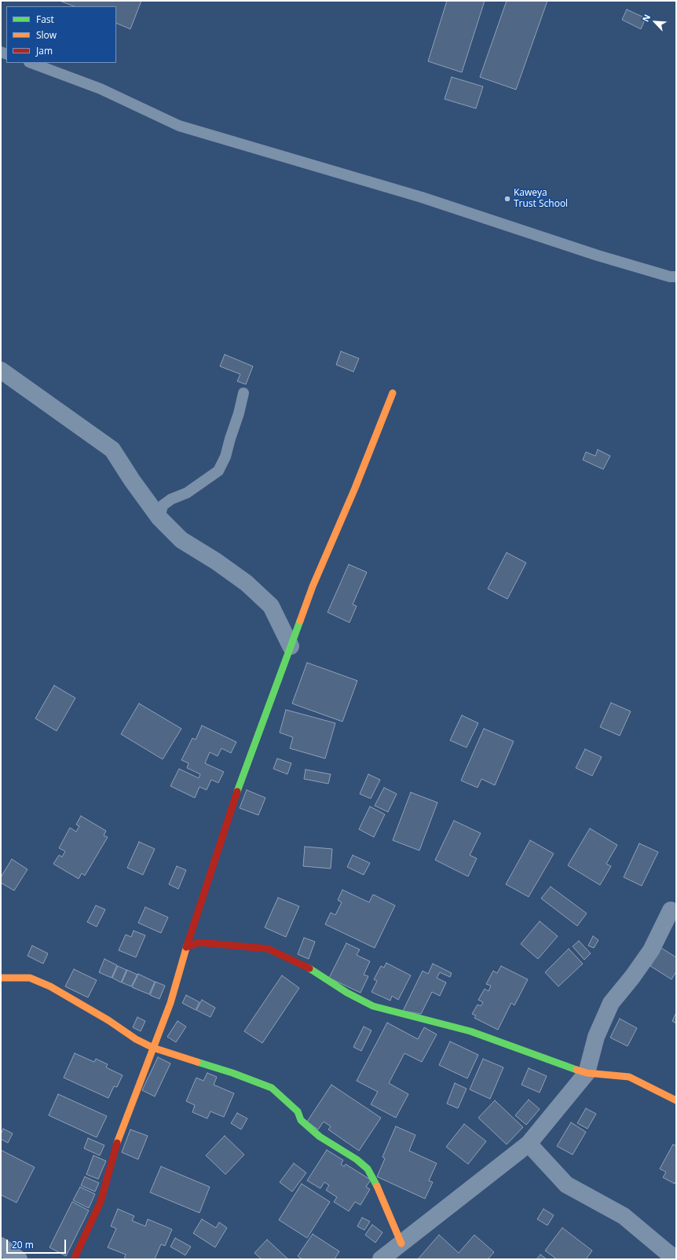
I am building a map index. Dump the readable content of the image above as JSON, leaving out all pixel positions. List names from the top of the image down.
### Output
{
  "places": ["Kaweya Trust School"],
  "legend": ["Fast", "Slow", "Jam"],
  "scale_bar": "20 m",
  "north": "top left"
}
